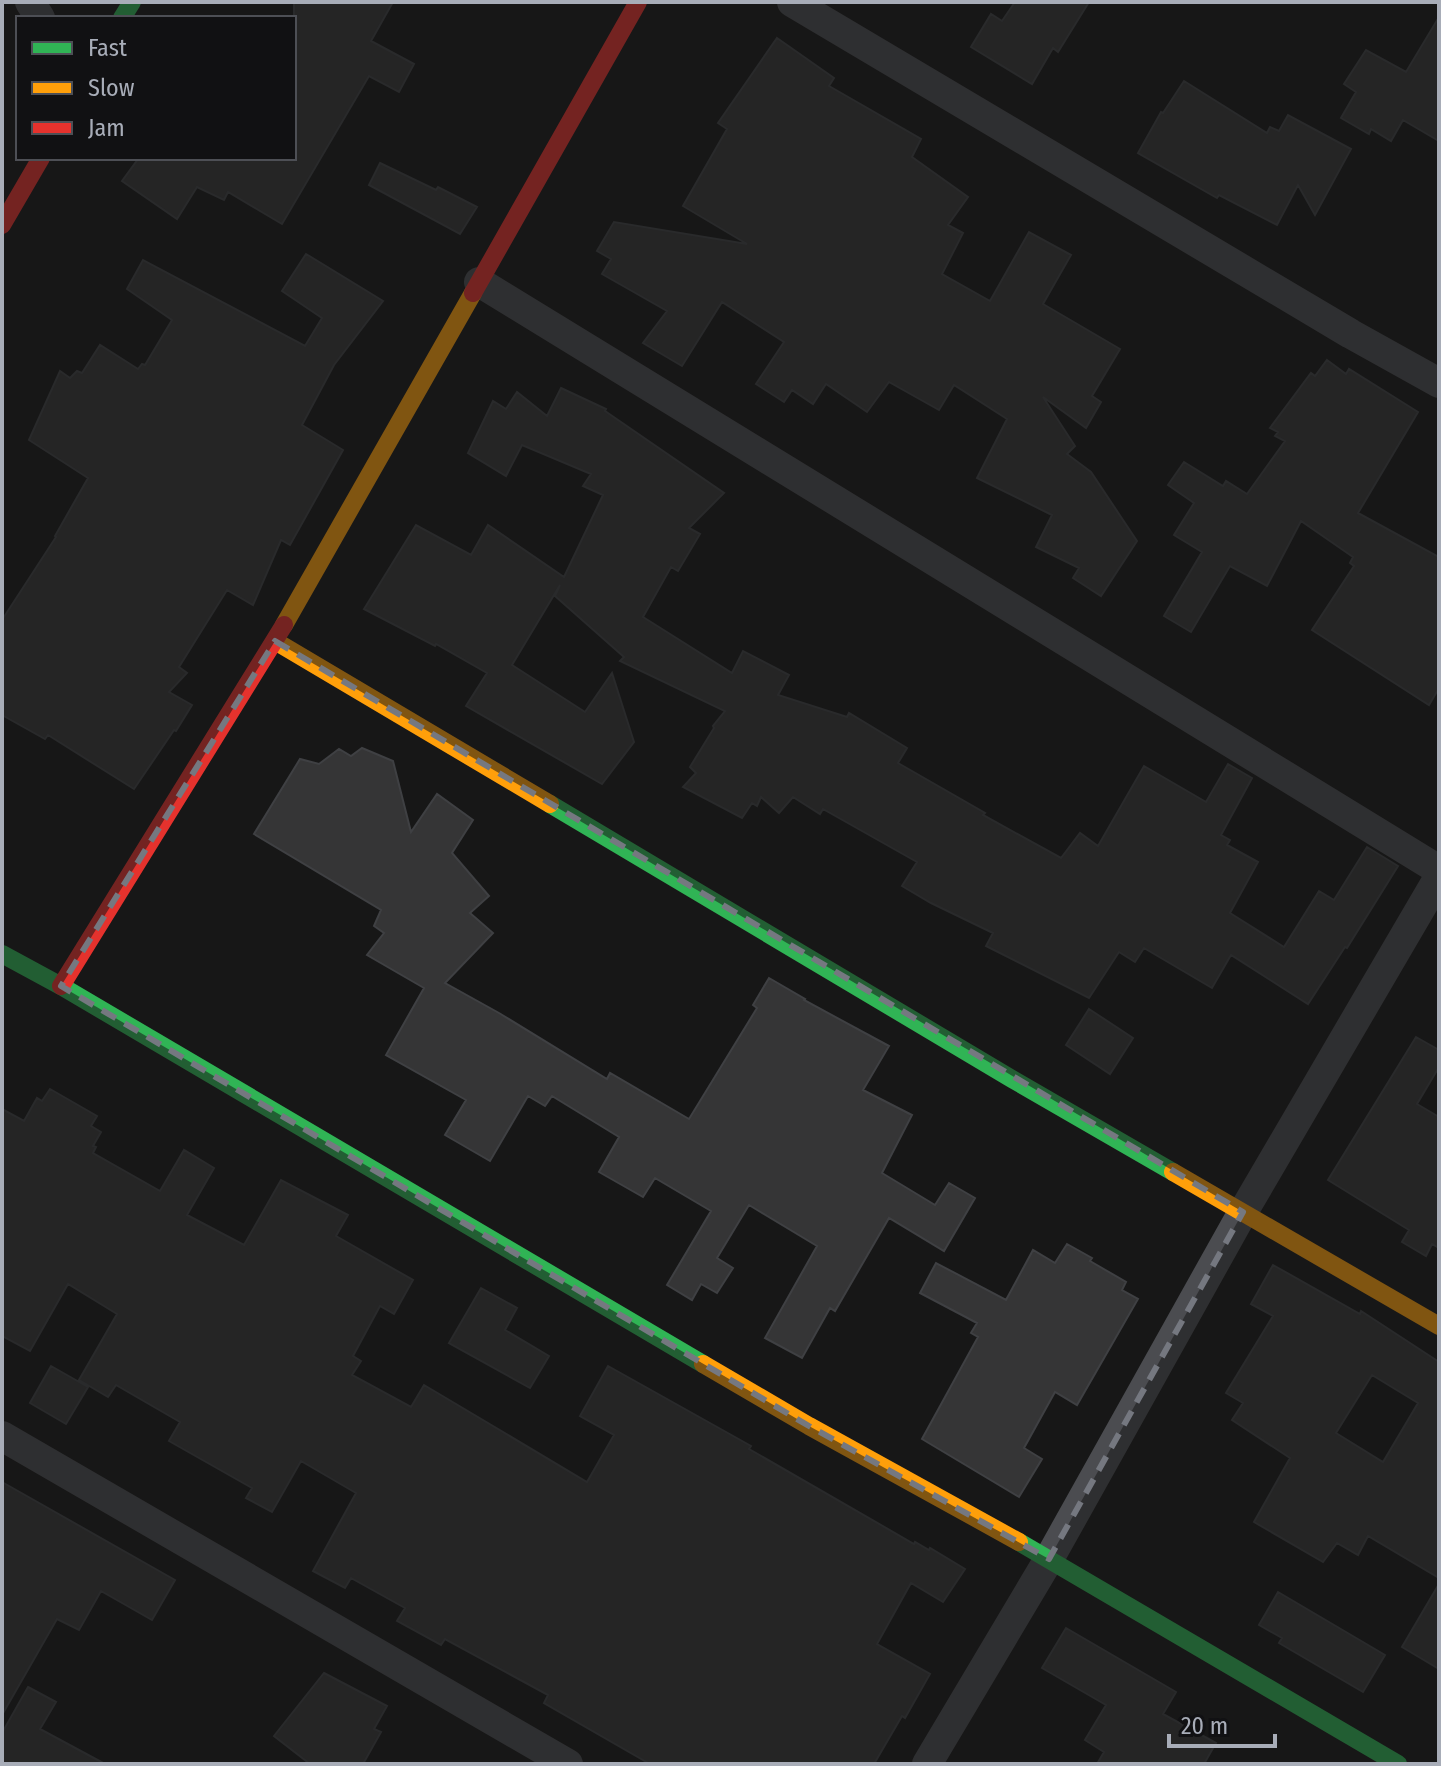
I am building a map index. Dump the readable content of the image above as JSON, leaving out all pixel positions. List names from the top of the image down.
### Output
{
  "legend": ["Fast", "Slow", "Jam"],
  "scale_bar": "20 m"
}
